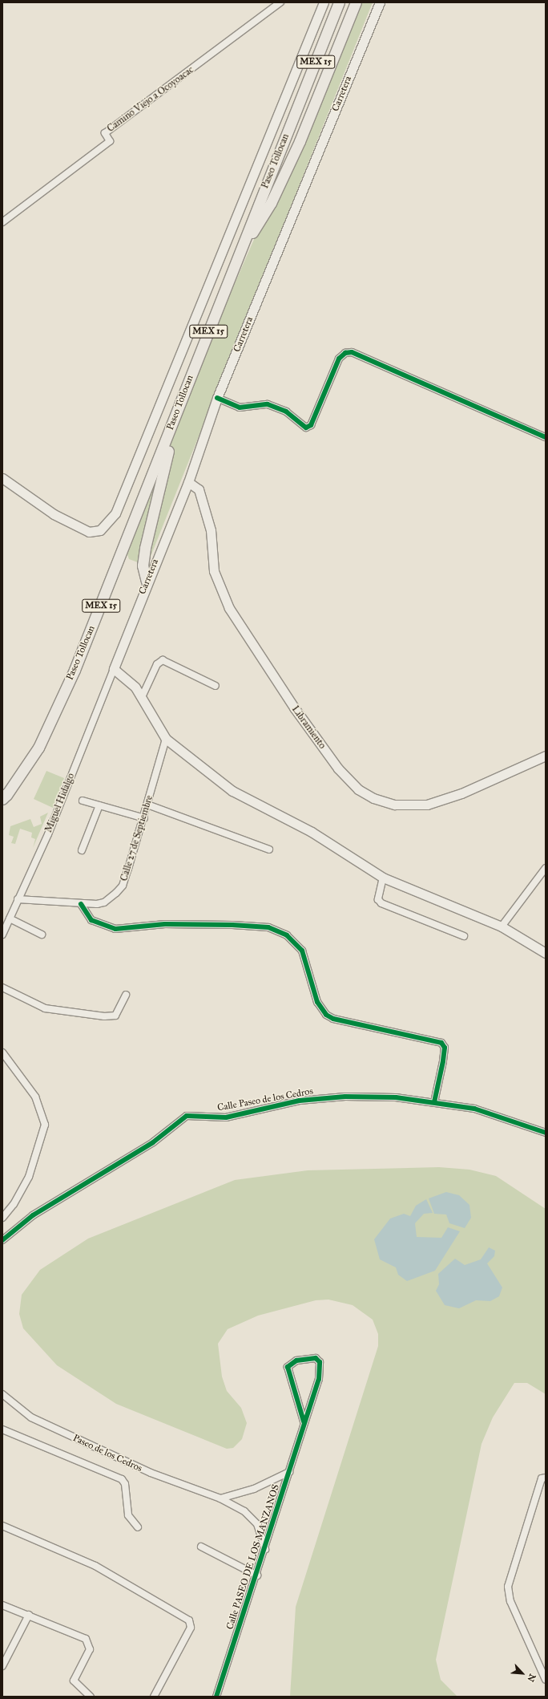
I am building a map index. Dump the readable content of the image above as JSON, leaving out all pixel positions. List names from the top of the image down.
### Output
{
  "streets": {
    "highway": ["MEX 15", "Paseo Tollocan"],
    "main road": ["Carretera", "Libramiento"],
    "street": [
      "Camino Viejo a Ocoyoacac",
      "Miguel Hidalgo",
      "Calle 27 de Septiembre",
      "Calle Paseo de los Cedros",
      "Paseo de los Cedros",
      "Calle PASEO DE LOS MANZANOS"
    ]
  },
  "crossings": [
    ["Carretera", "Libramiento"],
    ["Carretera", "Miguel Hidalgo"],
    ["Miguel Hidalgo", "Calle 27 de Septiembre"],
    ["Paseo de los Cedros", "Calle PASEO DE LOS MANZANOS"]
  ],
  "north": "bottom right"
}
